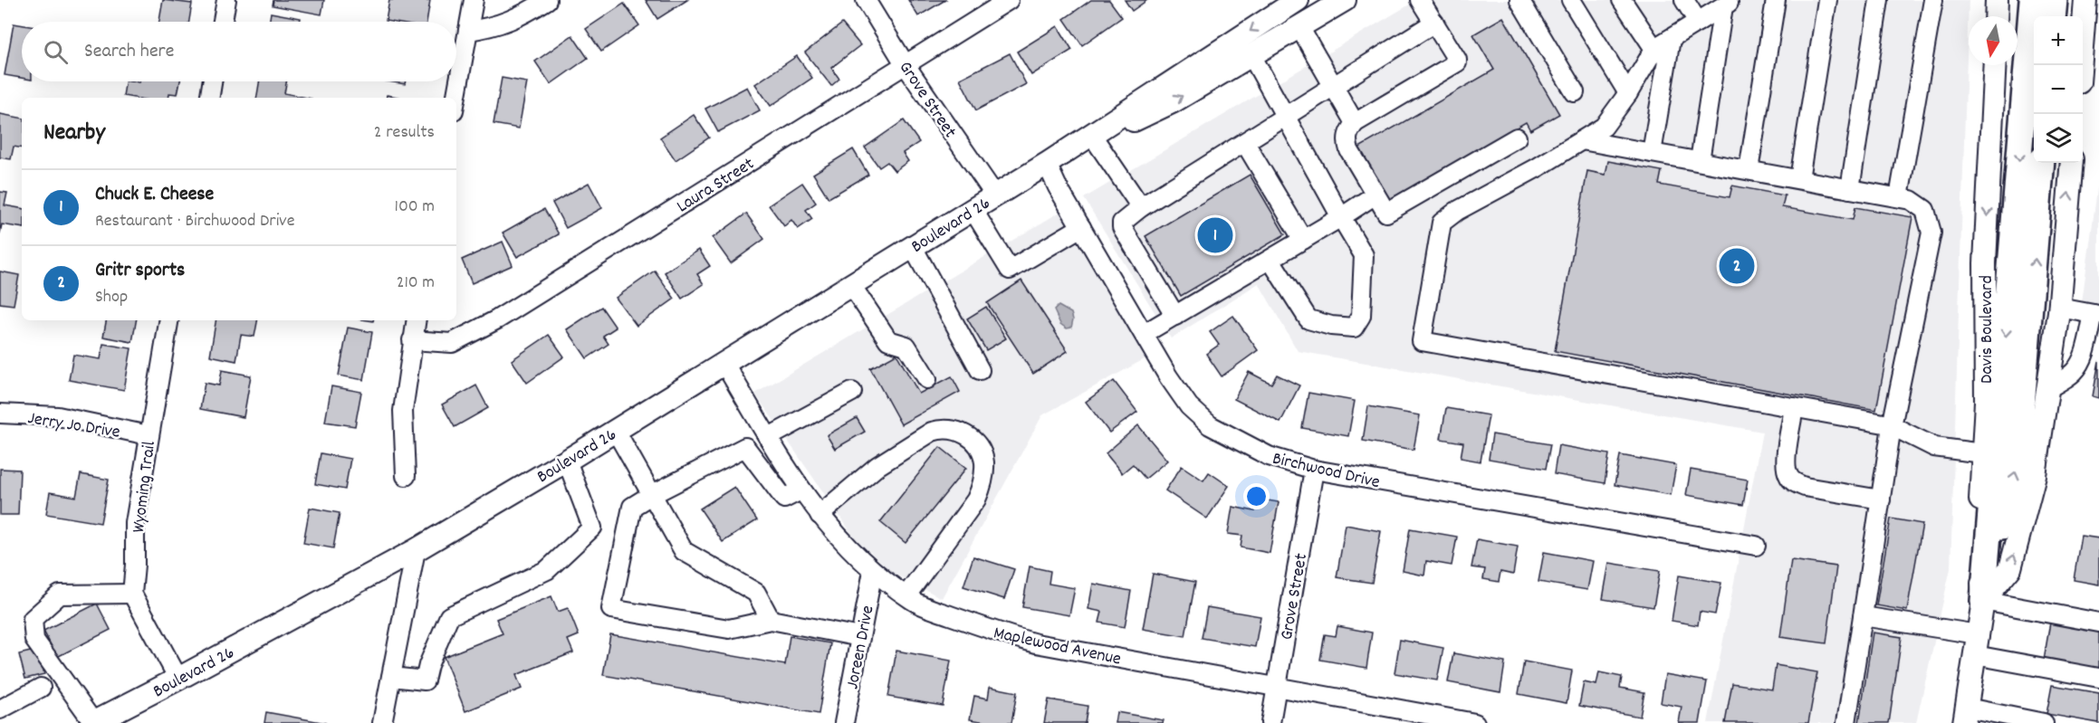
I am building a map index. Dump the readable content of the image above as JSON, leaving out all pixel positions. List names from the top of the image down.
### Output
{
  "streets": {
    "main road": ["Boulevard 26", "Davis Boulevard"],
    "street": [
      "Grove Street",
      "Laura Street",
      "Jerry Jo Drive",
      "Birchwood Drive",
      "Wyoming Trail",
      "Maplewood Avenue",
      "Joreen Drive"
    ]
  },
  "crossings": [
    ["Grove Street", "Laura Street"],
    ["Grove Street", "Boulevard 26"],
    ["Grove Street", "Birchwood Drive"],
    ["Grove Street", "Maplewood Avenue"],
    ["Boulevard 26", "Birchwood Drive"],
    ["Boulevard 26", "Maplewood Avenue"],
    ["Jerry Jo Drive", "Wyoming Trail"],
    ["Maplewood Avenue", "Joreen Drive"]
  ],
  "north": "bottom",
  "page": {
    "map_buttons": ["+", "−"],
    "search": "Search here",
    "heading": ["Nearby", "2 results"],
    "list": [
      {
        "mark": "1",
        "name": "Chuck E. Cheese",
        "note": "Restaurant · Birchwood Drive",
        "value": "100 m"
      },
      {
        "mark": "2",
        "name": "Gritr sports",
        "note": "Shop",
        "value": "210 m"
      }
    ],
    "pins": ["1", "2"]
  }
}
